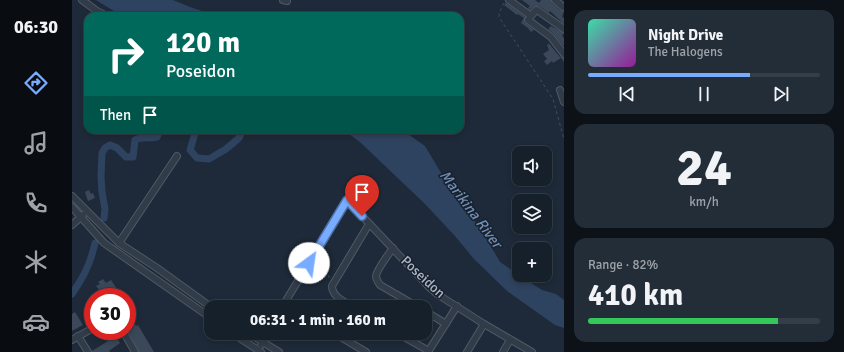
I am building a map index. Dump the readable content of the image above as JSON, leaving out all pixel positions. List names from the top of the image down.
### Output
{
  "streets": {
    "street": ["Poseidon"]
  },
  "water": ["Marikina River"],
  "page": {
    "tabs": "06:30",
    "turn": ["120 m", "Poseidon"],
    "song": ["Night Drive", "The Halogens"],
    "then": "Then",
    "tile": [
      ["24", "km/h"],
      ["Range · 82%", "410 km"]
    ],
    "map_buttons": "+",
    "limit": "30",
    "trip": "06:31 · 1 min · 160 m"
  }
}
